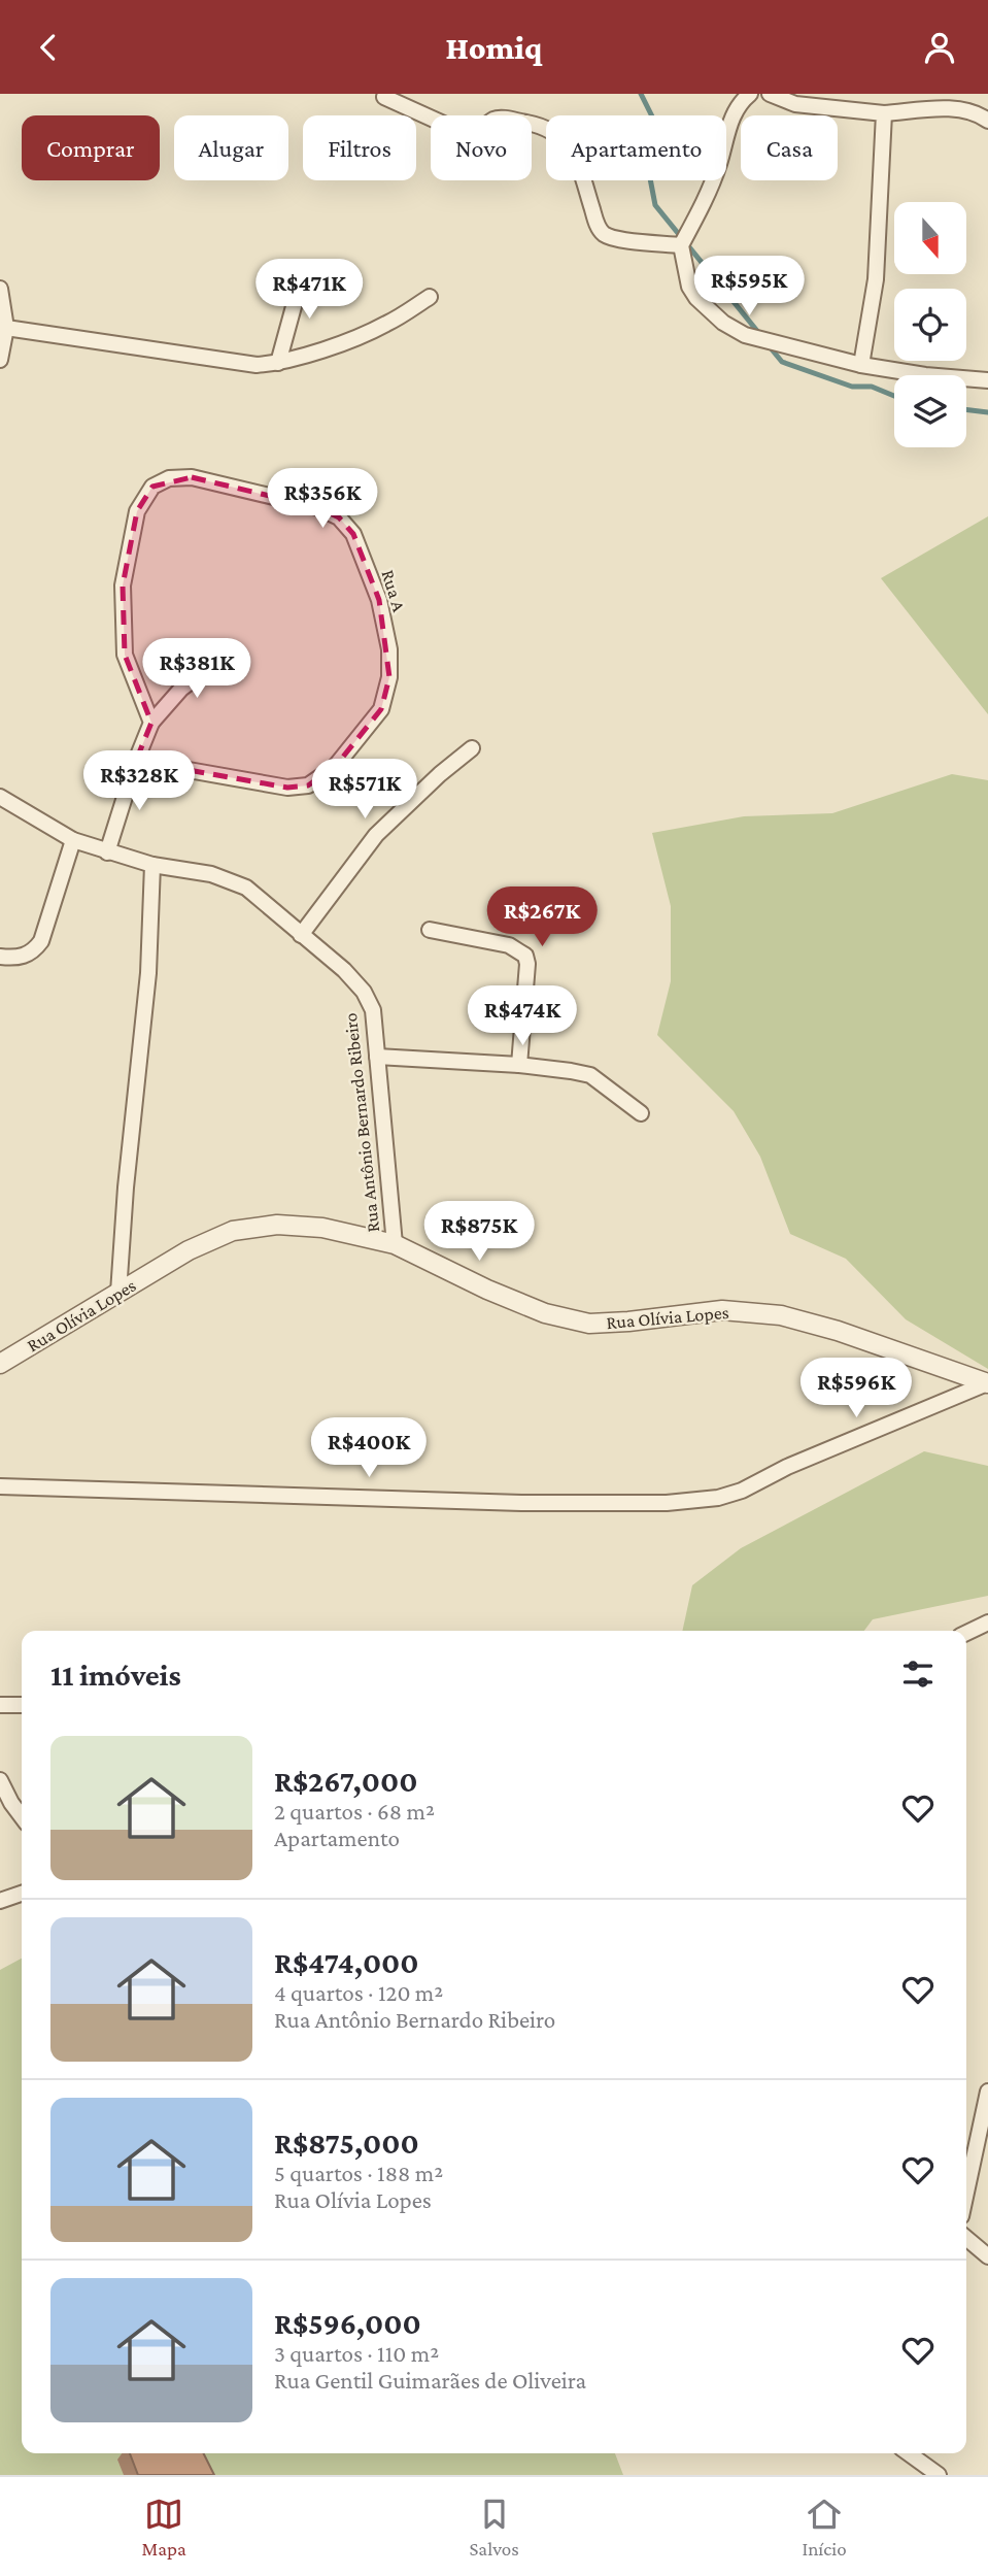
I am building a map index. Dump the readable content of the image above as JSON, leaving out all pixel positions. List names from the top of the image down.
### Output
{
  "streets": {
    "street": ["Rua A", "Rua Antônio Bernardo Ribeiro", "Rua Olívia Lopes"]
  },
  "crossings": [
    ["Rua Antônio Bernardo Ribeiro", "Rua Olívia Lopes"]
  ],
  "north": "bottom",
  "page": {
    "header": "Homiq",
    "chip": [
      "Comprar",
      "Alugar",
      "Filtros",
      "Novo",
      "Apartamento",
      "Casa"
    ],
    "price": [
      "R$595K",
      "R$471K",
      "R$356K",
      "R$381K",
      "R$328K",
      "R$571K",
      "R$267K",
      "R$474K",
      "R$875K",
      "R$596K",
      "R$400K"
    ],
    "heading": "11 imóveis",
    "list": [
      {
        "name": "R$267,000",
        "note": "2 quartos · 68 m² · Apartamento"
      },
      {
        "name": "R$474,000",
        "note": "4 quartos · 120 m² · Rua Antônio Bernardo Ribeiro"
      },
      {
        "name": "R$875,000",
        "note": "5 quartos · 188 m² · Rua Olívia Lopes"
      },
      {
        "name": "R$596,000",
        "note": "3 quartos · 110 m² · Rua Gentil Guimarães de Oliveira"
      }
    ],
    "tabs": ["Mapa", "Salvos", "Início"]
  }
}
